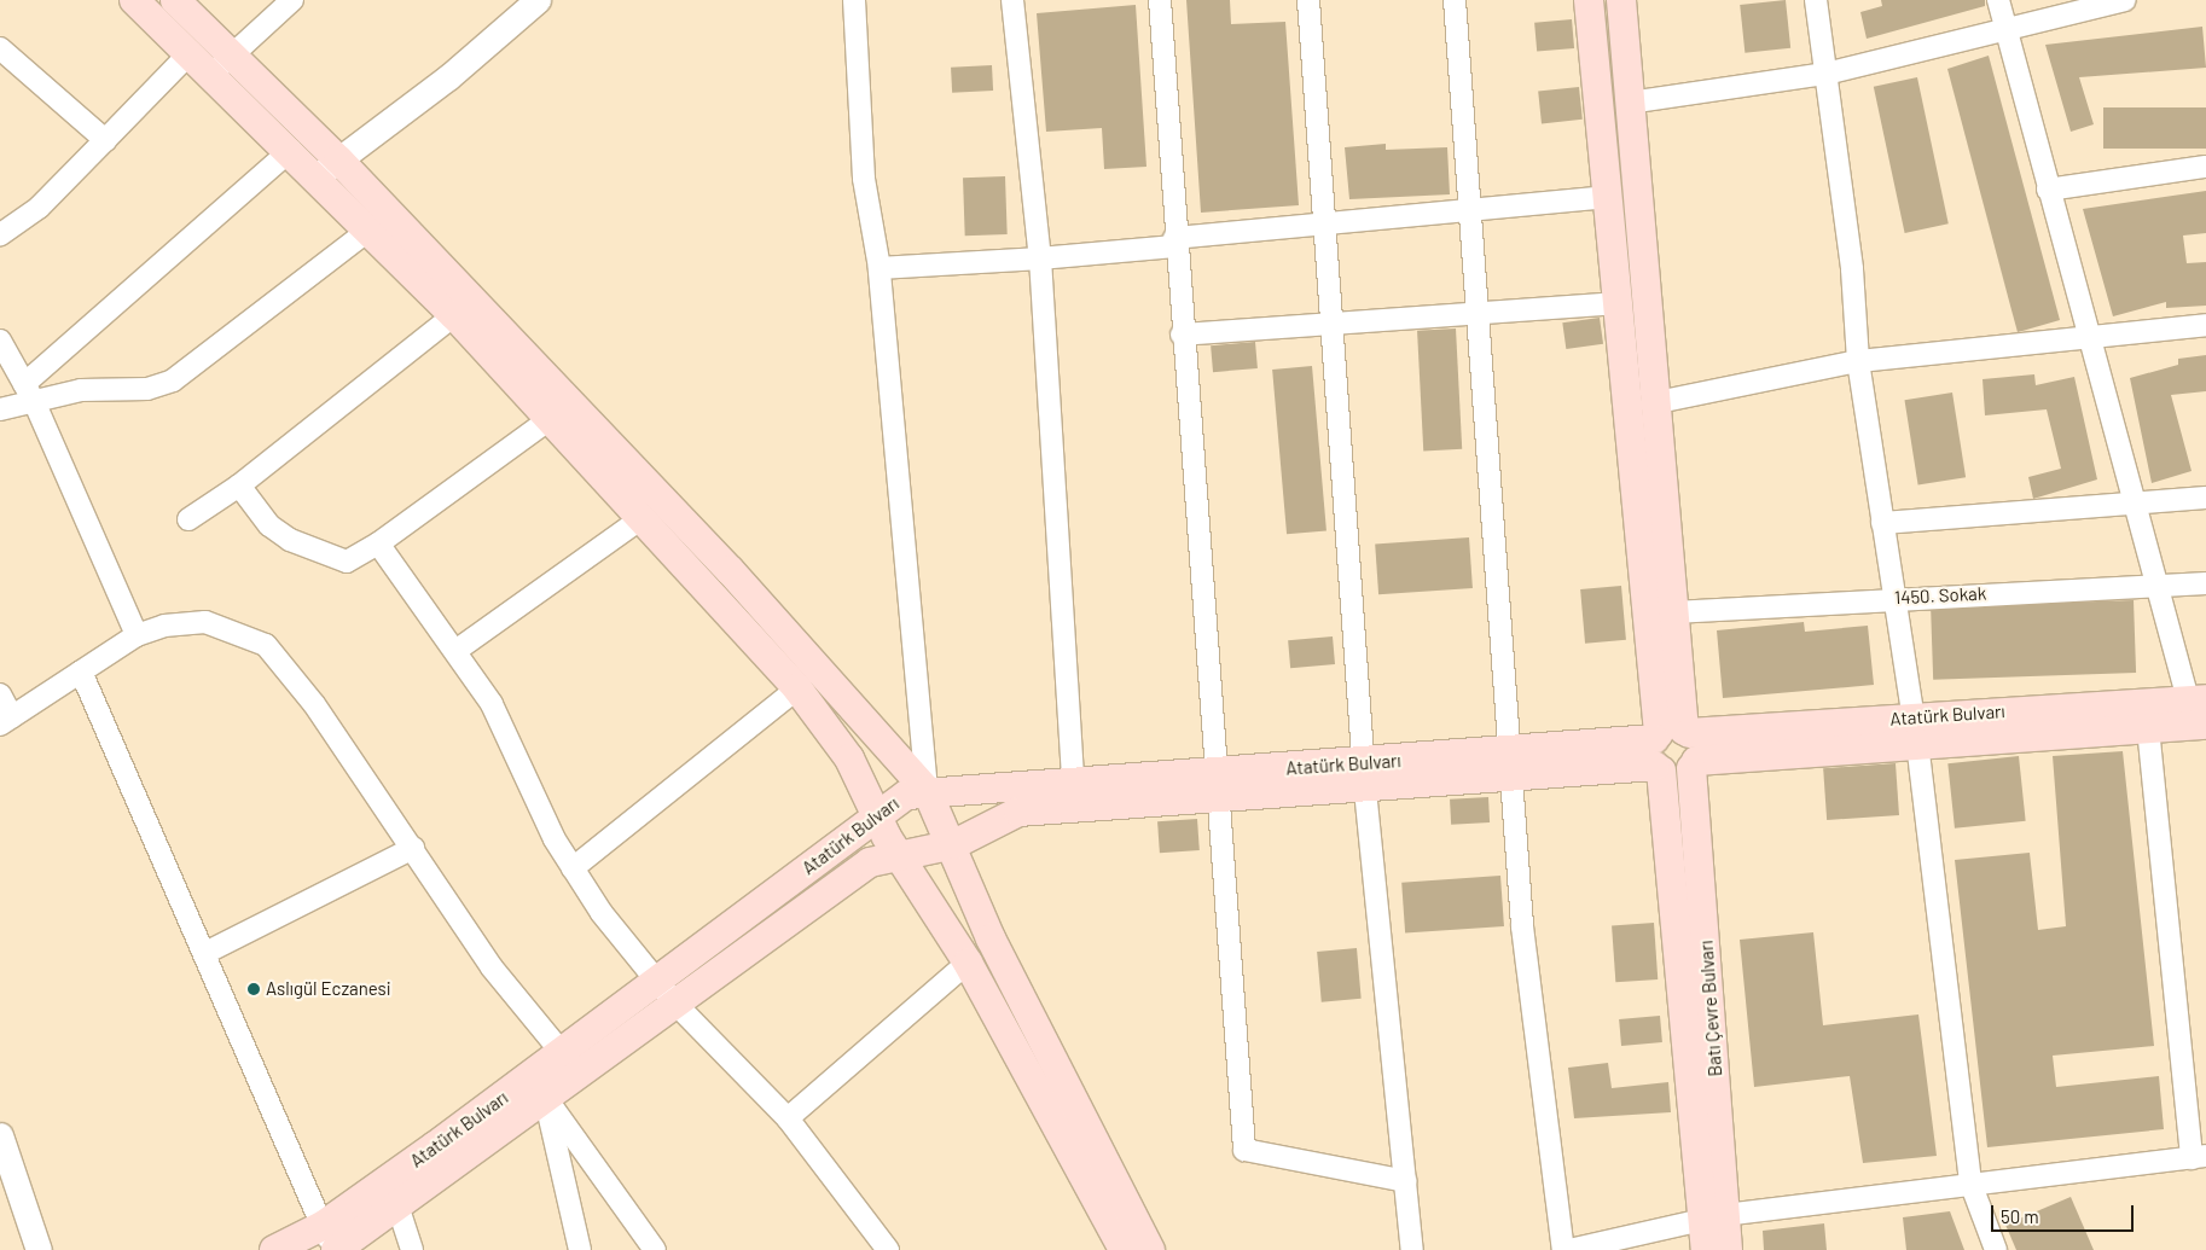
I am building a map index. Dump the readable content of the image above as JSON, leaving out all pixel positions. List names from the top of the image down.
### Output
{
  "streets": {
    "main road": ["Atatürk Bulvarı", "Batı Çevre Bulvarı"],
    "street": ["1450. Sokak"]
  },
  "crossings": [
    ["Atatürk Bulvarı", "Batı Çevre Bulvarı"]
  ],
  "places": ["Aslıgül Eczanesi"],
  "scale_bar": "50 m"
}
